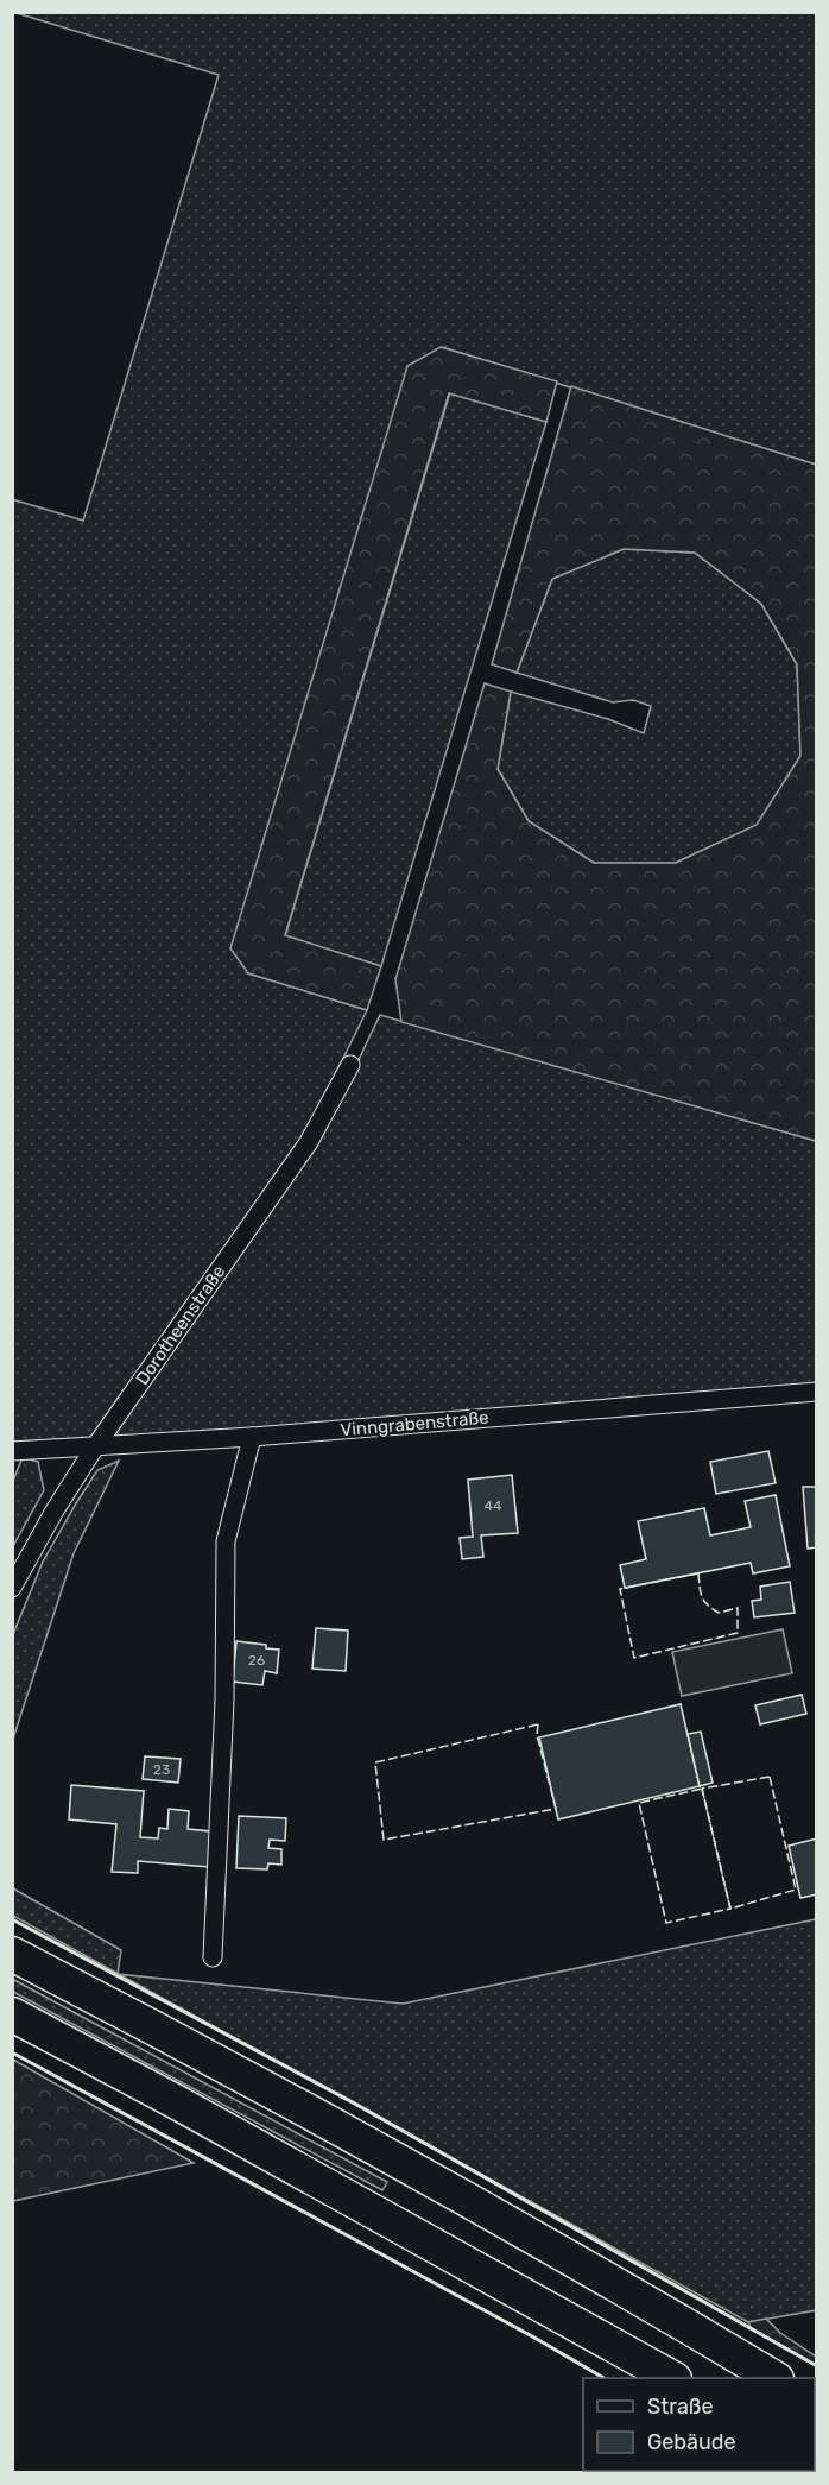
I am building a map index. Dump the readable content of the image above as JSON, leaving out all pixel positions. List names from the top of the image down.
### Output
{
  "streets": {
    "street": ["Dorotheenstraße", "Vinngrabenstraße"]
  },
  "crossings": [
    ["Dorotheenstraße", "Vinngrabenstraße"]
  ],
  "house_numbers": ["44", "26", "23"],
  "legend": ["Straße", "Gebäude"]
}
